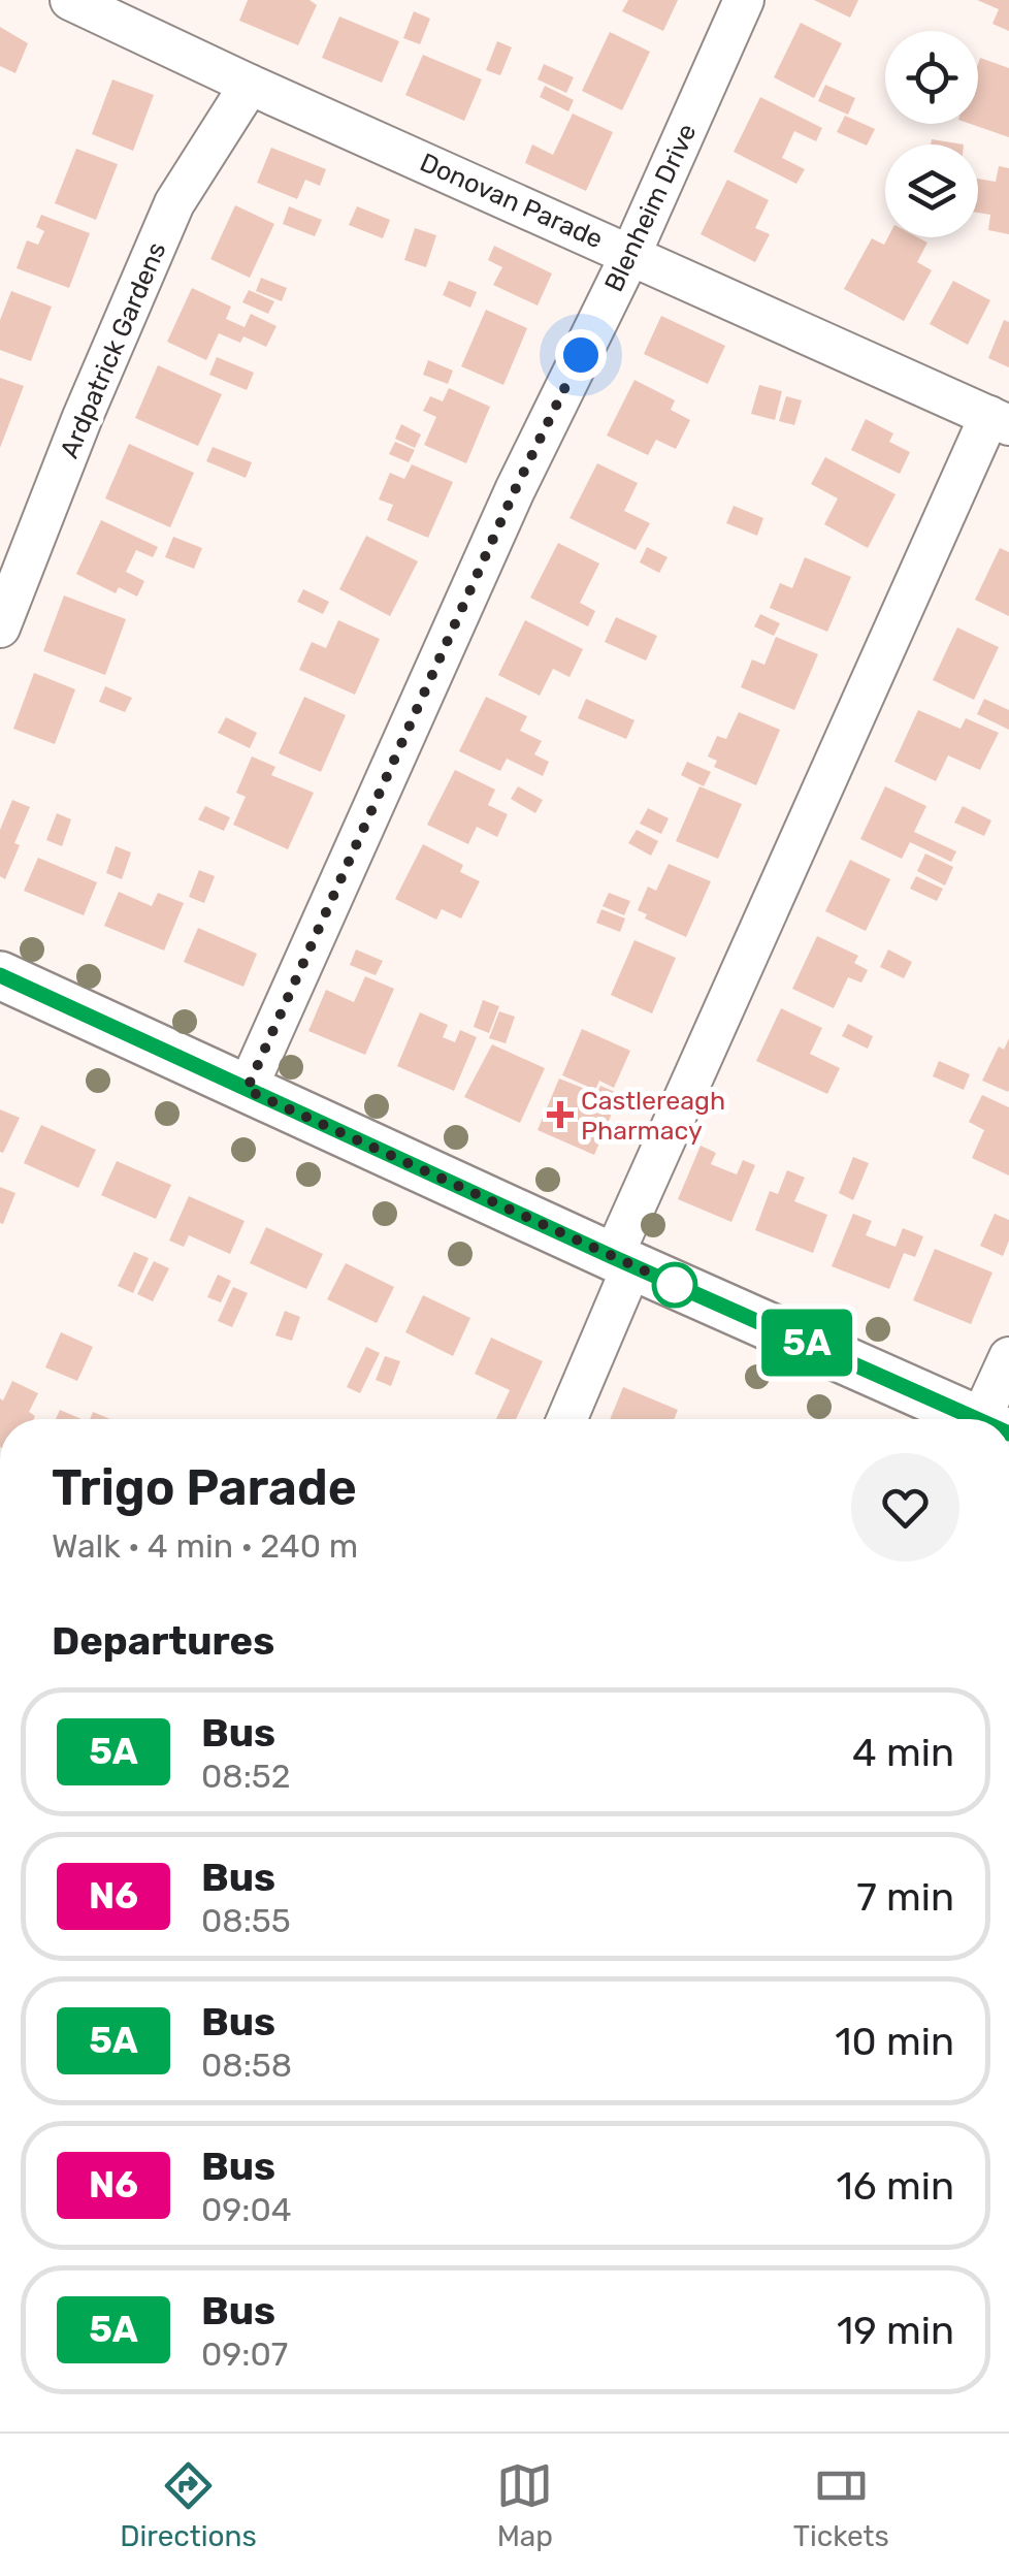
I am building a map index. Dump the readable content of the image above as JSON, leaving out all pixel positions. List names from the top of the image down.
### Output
{
  "streets": {
    "street": ["Donovan Parade", "Blenheim Drive", "Ardpatrick Gardens"]
  },
  "crossings": [
    ["Donovan Parade", "Blenheim Drive"],
    ["Donovan Parade", "Ardpatrick Gardens"]
  ],
  "places": {
    "health": ["Castlereagh Pharmacy"]
  },
  "lines": ["bus line 5A"],
  "page": {
    "on_map": "5A",
    "heading": [
      ["Trigo Parade", "Walk · 4 min · 240 m"],
      "Departures"
    ],
    "list": [
      {
        "mark": "5A",
        "name": "Bus",
        "note": "08:52",
        "value": "4 min"
      },
      {
        "mark": "N6",
        "name": "Bus",
        "note": "08:55",
        "value": "7 min"
      },
      {
        "mark": "5A",
        "name": "Bus",
        "note": "08:58",
        "value": "10 min"
      },
      {
        "mark": "N6",
        "name": "Bus",
        "note": "09:04",
        "value": "16 min"
      },
      {
        "mark": "5A",
        "name": "Bus",
        "note": "09:07",
        "value": "19 min"
      }
    ],
    "tabs": ["Directions", "Map", "Tickets"]
  }
}
